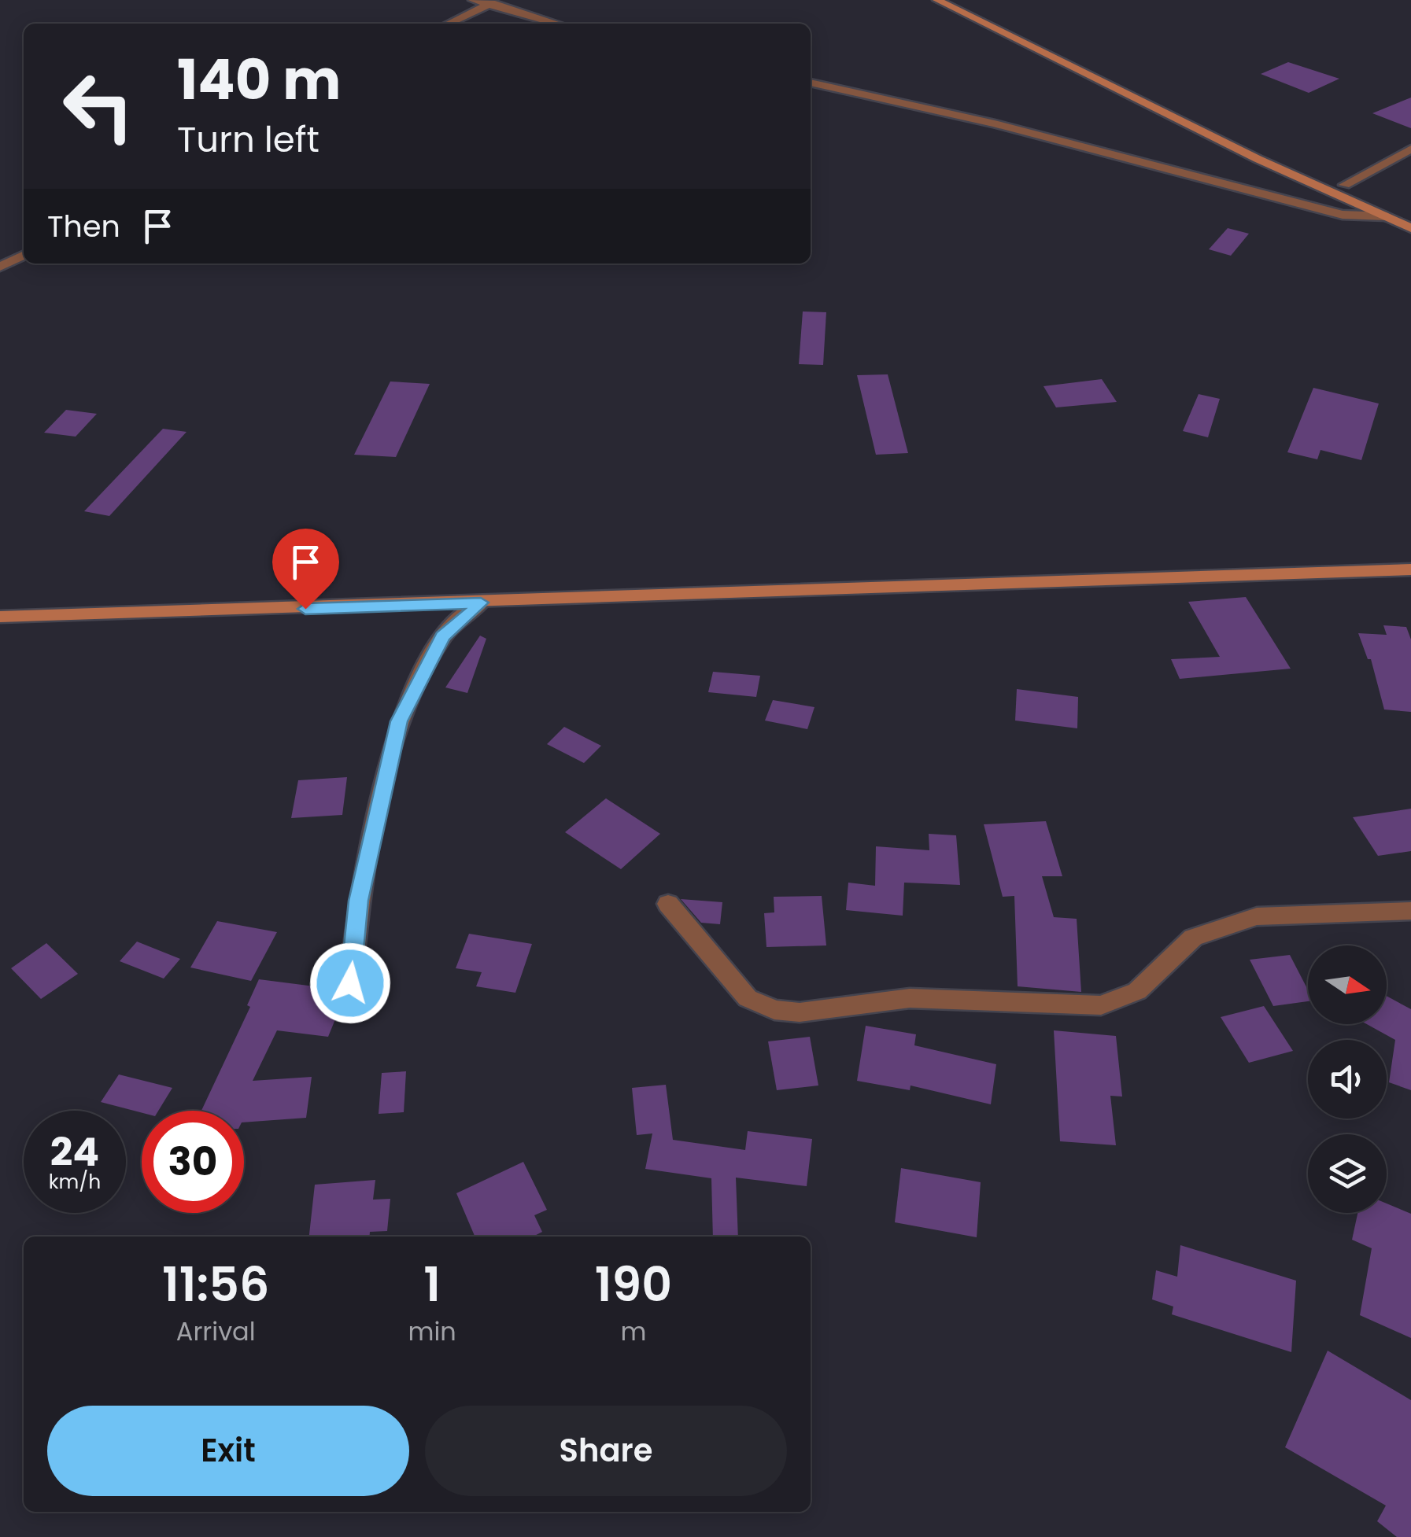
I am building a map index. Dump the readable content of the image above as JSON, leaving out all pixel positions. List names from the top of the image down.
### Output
{
  "north": "right",
  "page": {
    "turn": ["140 m", "Turn left"],
    "then": "Then",
    "speed": "24 km/h",
    "limit": "30",
    "eta": [
      "11:56",
      "Arrival",
      "1",
      "min",
      "190",
      "m"
    ],
    "buttons": ["Exit", "Share"]
  }
}
